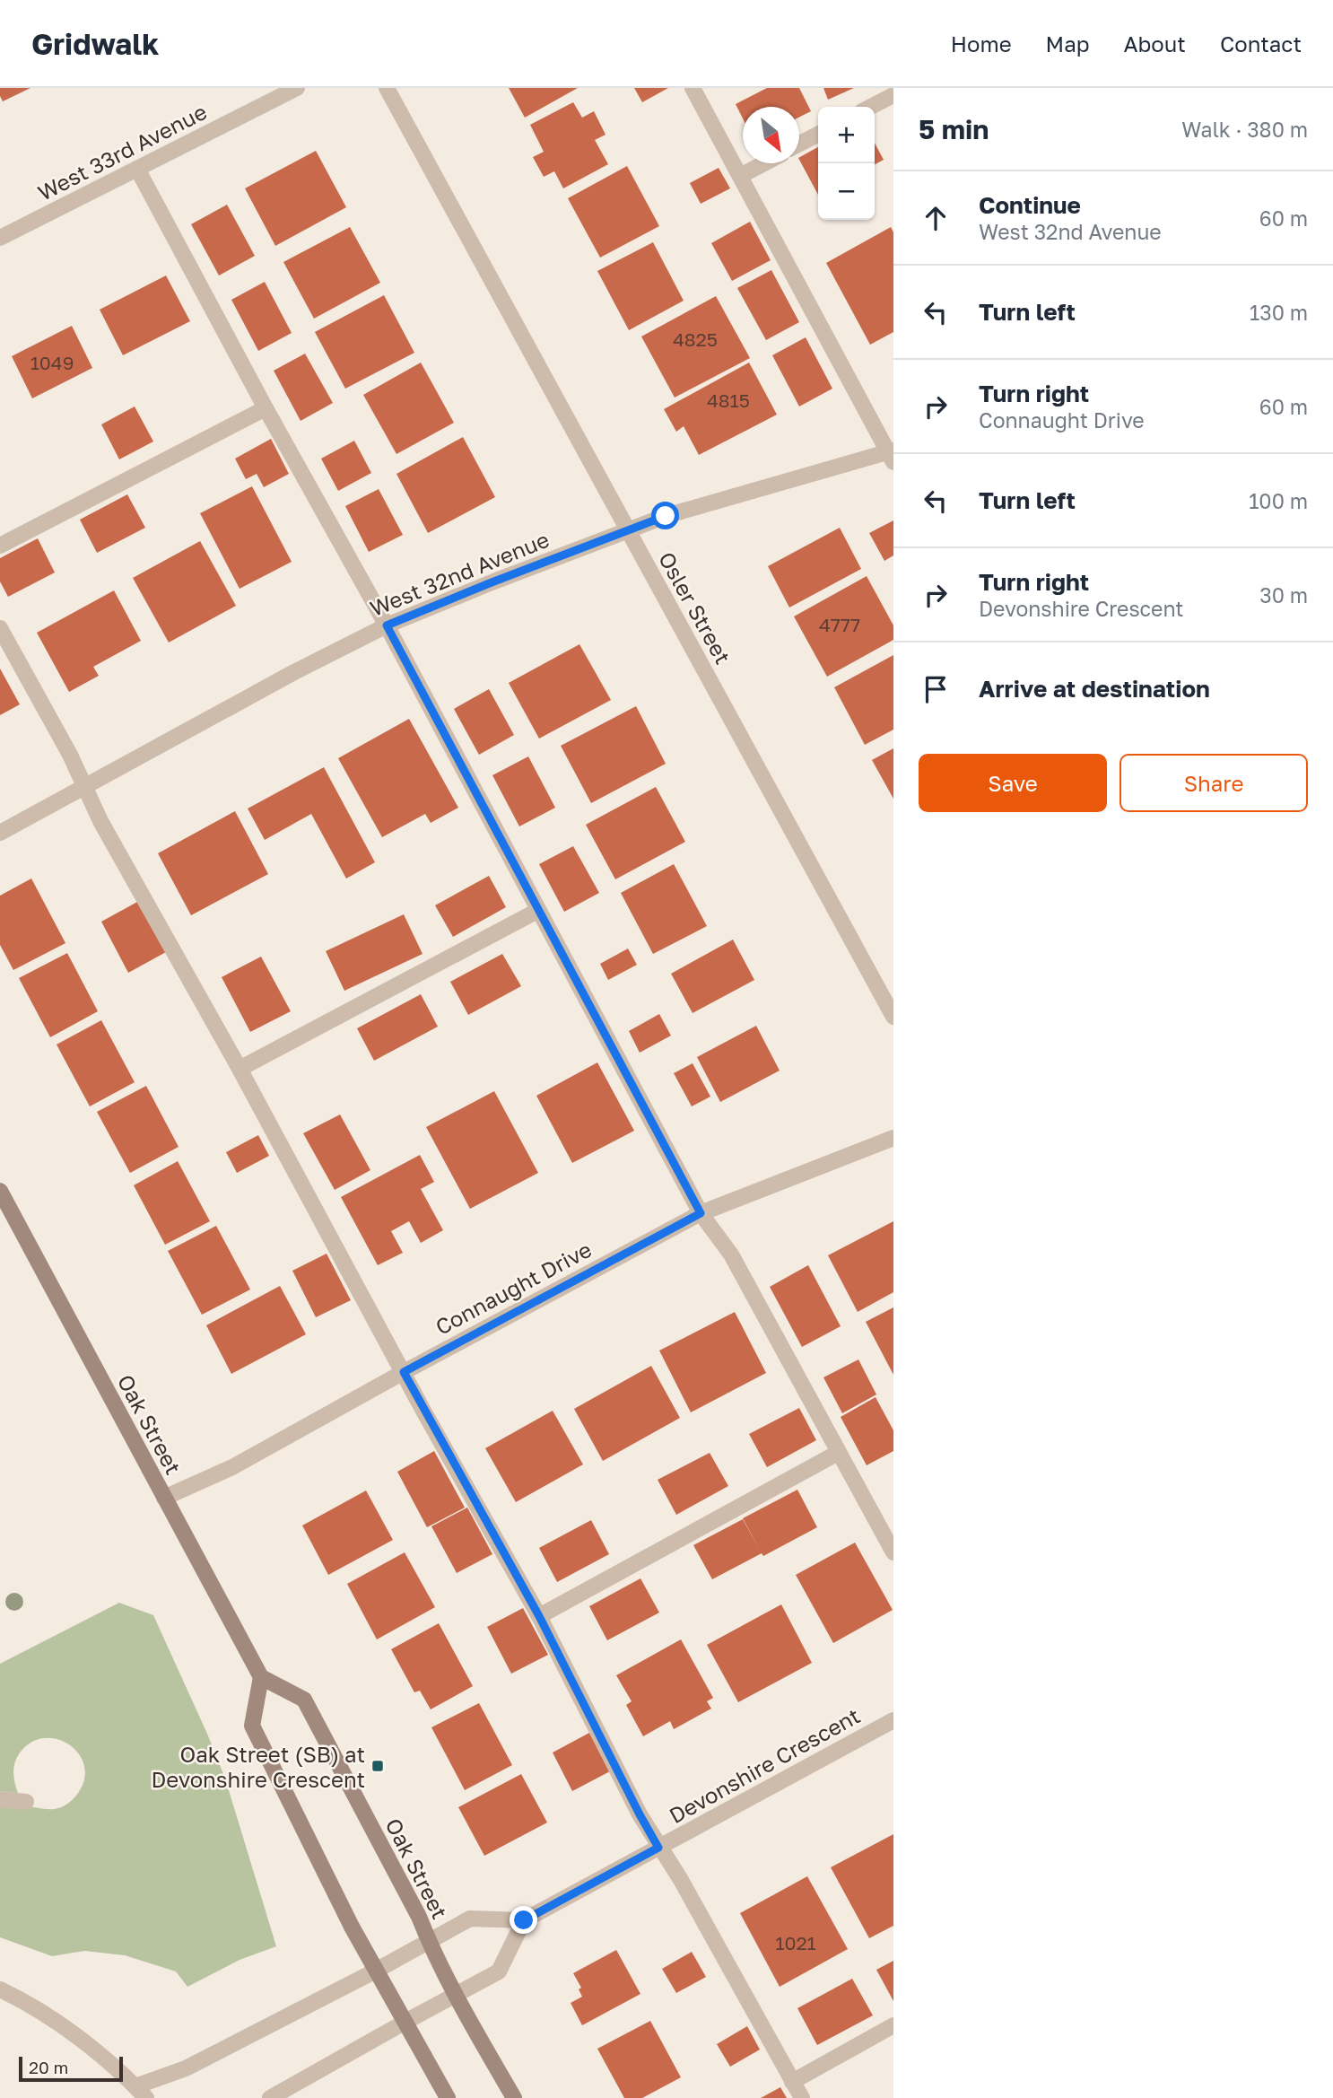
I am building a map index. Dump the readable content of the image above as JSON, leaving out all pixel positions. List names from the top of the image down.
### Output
{
  "streets": {
    "main road": ["Oak Street"],
    "street": [
      "West 33rd Avenue",
      "West 32nd Avenue",
      "Osler Street",
      "Connaught Drive",
      "Devonshire Crescent"
    ]
  },
  "crossings": [
    ["West 32nd Avenue", "Osler Street"],
    ["Connaught Drive", "Oak Street"]
  ],
  "places": {
    "transit": ["Oak Street (SB) at Devonshire Crescent"]
  },
  "house_numbers": [
    "4825",
    "1049",
    "4815",
    "4777",
    "1021"
  ],
  "scale_bar": "20 m",
  "north": "bottom right",
  "page": {
    "header": "Gridwalk",
    "nav": [
      "Home",
      "Map",
      "About",
      "Contact"
    ],
    "heading": ["5 min", "Walk · 380 m"],
    "map_buttons": ["+", "−"],
    "list": [
      ["Continue", "West 32nd Avenue", "60 m"],
      ["Turn left", "130 m"],
      ["Turn right", "Connaught Drive", "60 m"],
      ["Turn left", "100 m"],
      ["Turn right", "Devonshire Crescent", "30 m"],
      "Arrive at destination"
    ],
    "buttons": ["Save", "Share"],
    "scale": "20 m"
  }
}
